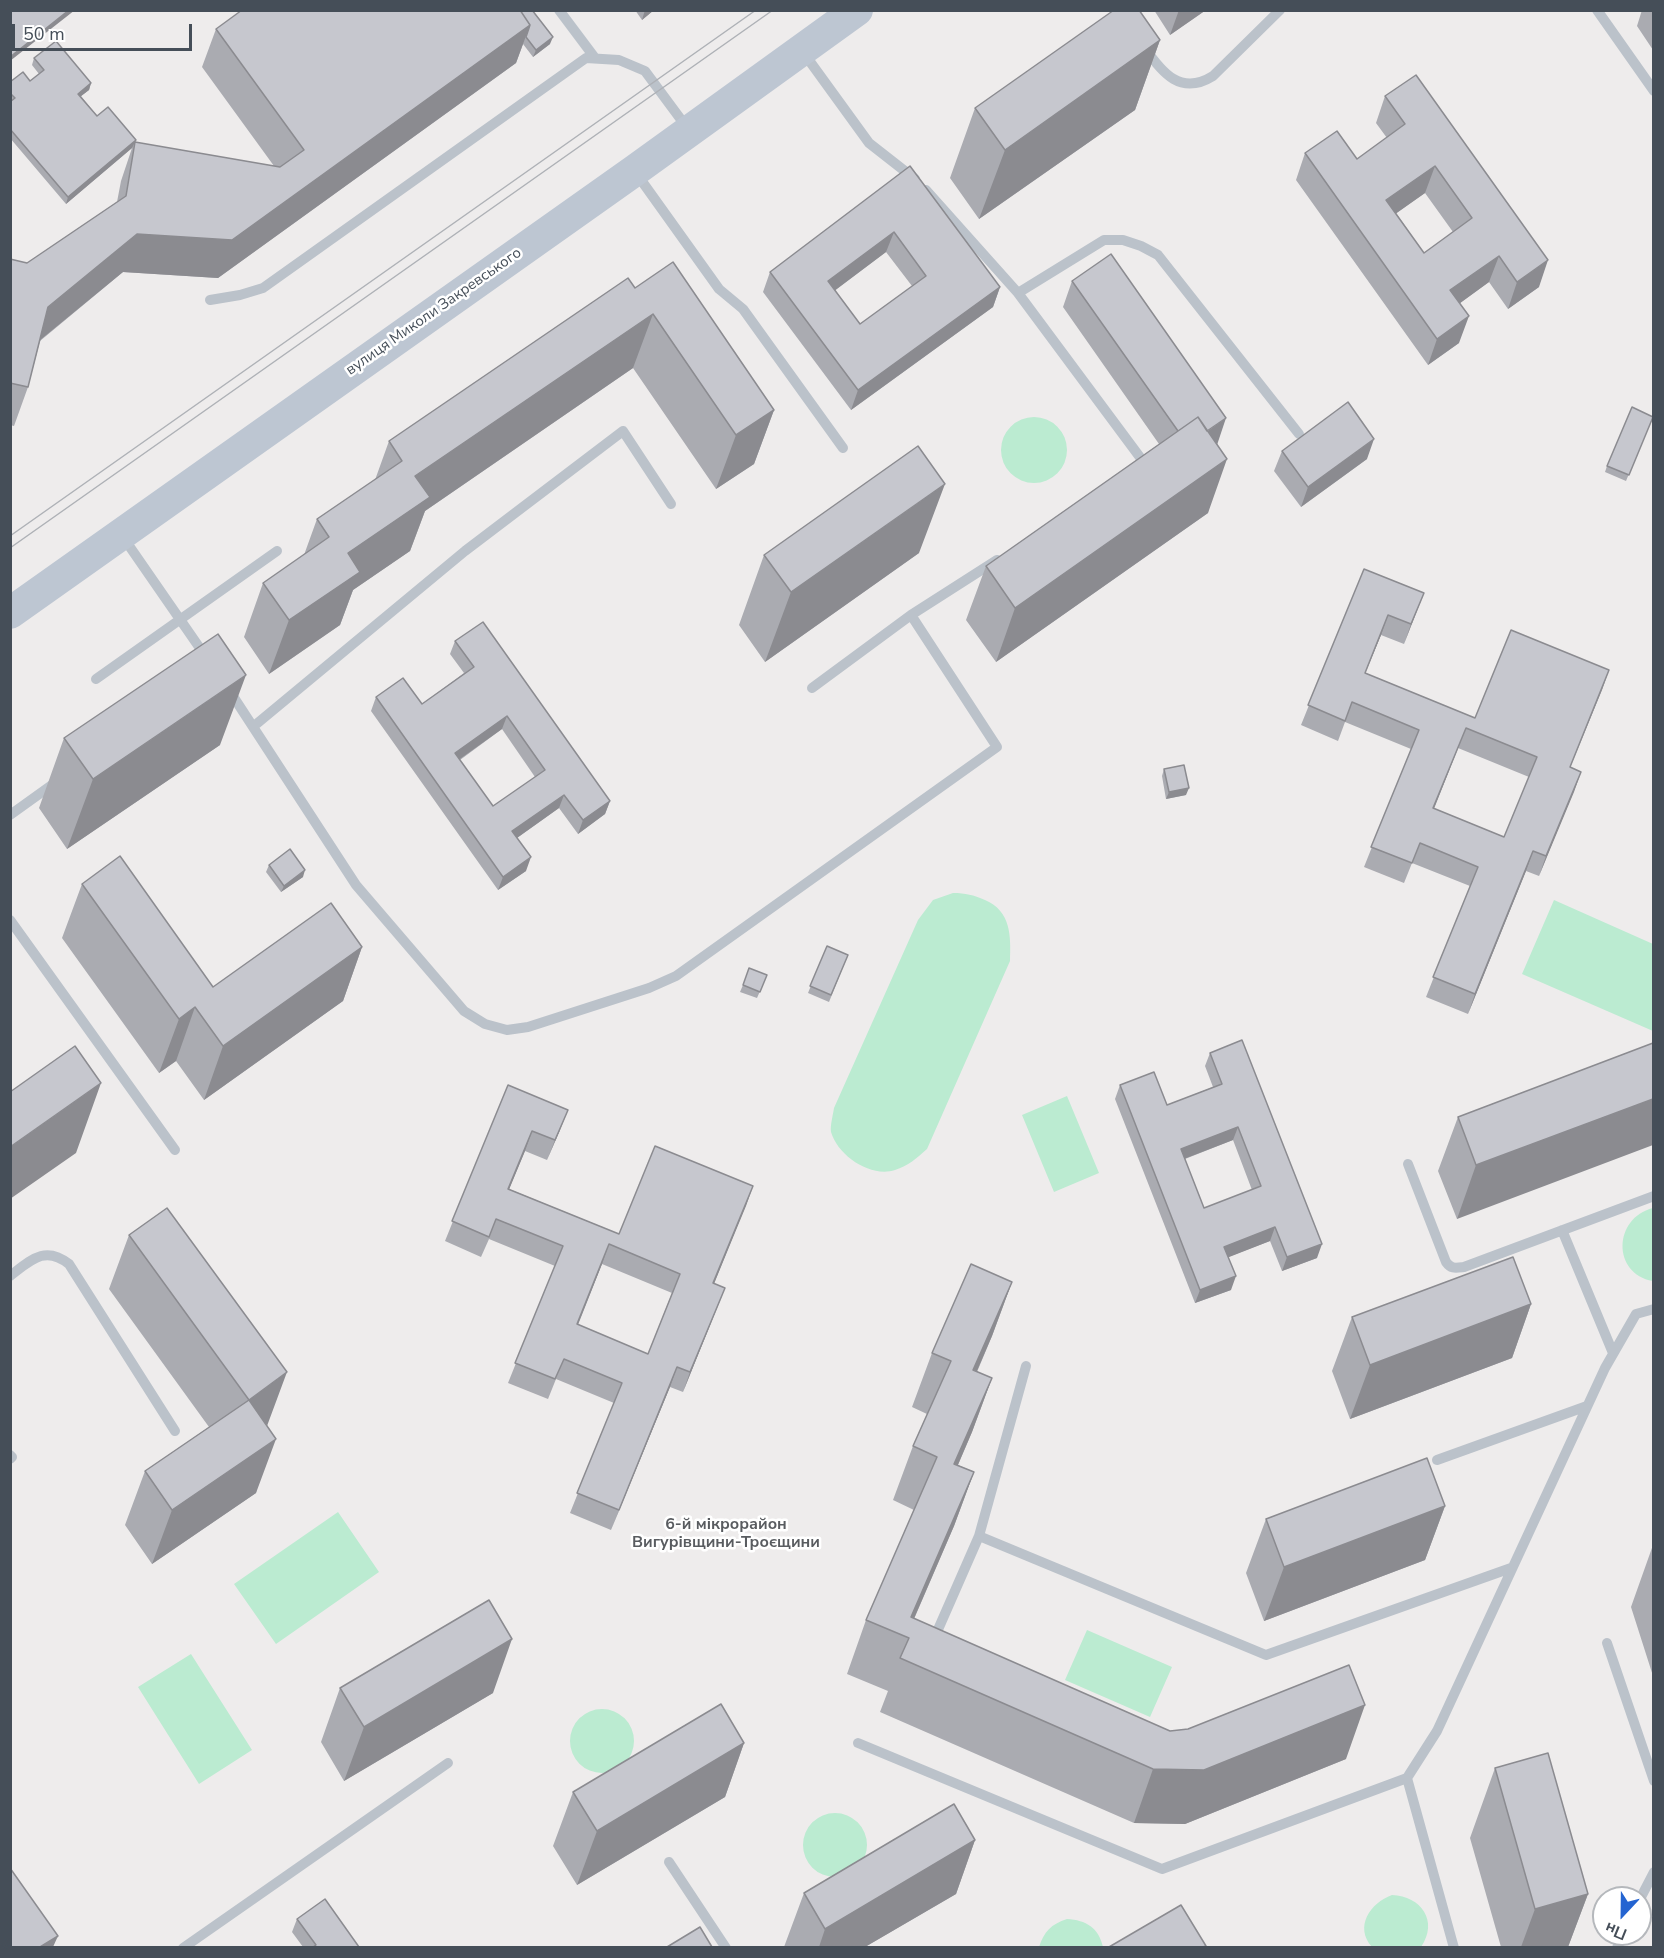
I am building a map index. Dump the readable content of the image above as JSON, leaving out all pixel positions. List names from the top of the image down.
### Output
{
  "streets": {
    "street": ["вулиця Миколи Закревського"]
  },
  "districts": ["6-й мікрорайон Вигурівщини-Троєщини"],
  "scale_bar": "50 m",
  "north": "bottom"
}
